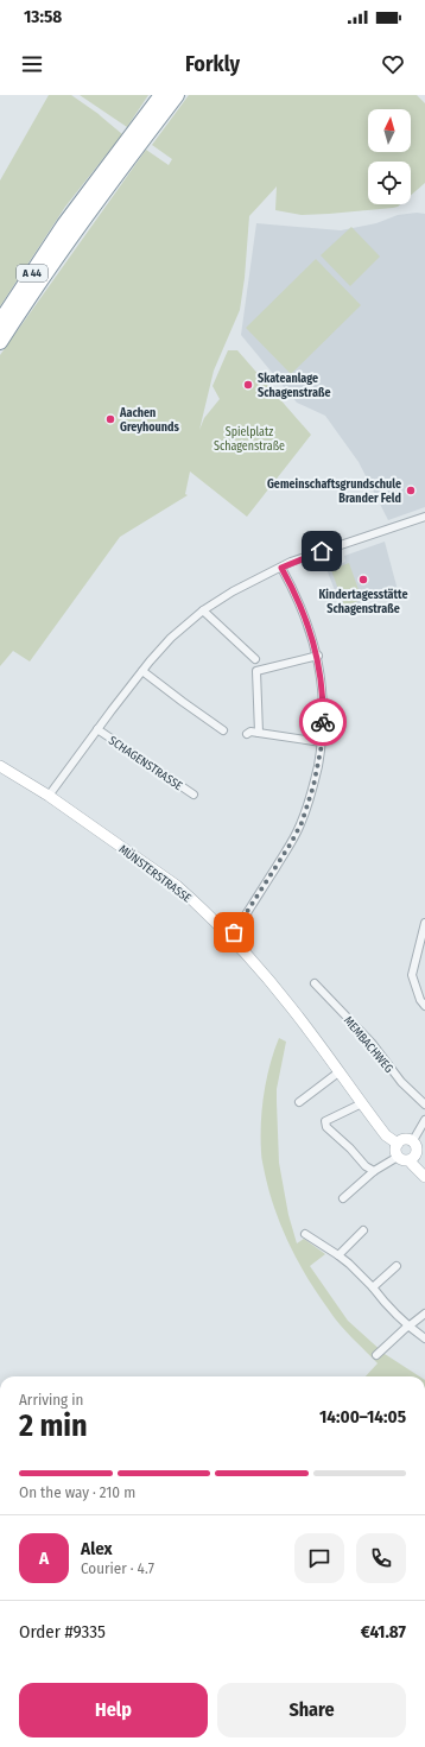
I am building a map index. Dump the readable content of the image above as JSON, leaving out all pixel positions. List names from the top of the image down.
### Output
{
  "streets": {
    "highway": ["A 44"],
    "street": ["SCHAGENSTRASSE", "MÜNSTERSTRASSE", "MEMBACHWEG"]
  },
  "crossings": [
    ["SCHAGENSTRASSE", "MÜNSTERSTRASSE"]
  ],
  "parks": ["Spielplatz Schagenstraße"],
  "places": [
    "Skateanlage Schagenstraße",
    "Aachen Greyhounds",
    "Gemeinschaftsgrundschule Brander Feld",
    "Kindertagesstätte Schagenstraße"
  ],
  "north": "top",
  "page": {
    "status": "13:58",
    "header": "Forkly",
    "heading": ["2 min", "Arriving in", "14:00–14:05"],
    "panel": [
      "Alex",
      "Courier · 4.7",
      "Order #9335",
      "€41.87"
    ],
    "bar": "On the way · 210 m",
    "round": "A",
    "buttons": ["Help", "Share"]
  }
}
